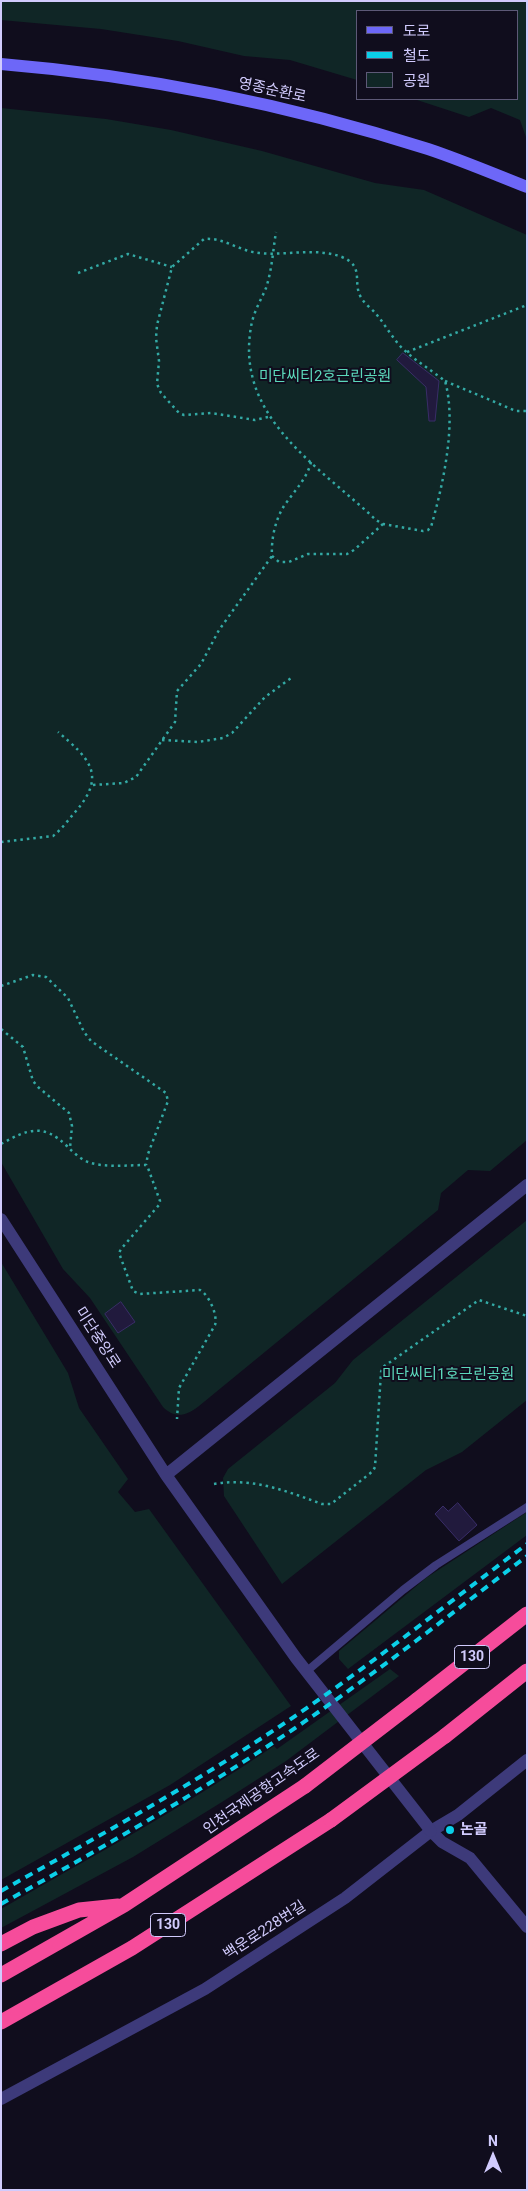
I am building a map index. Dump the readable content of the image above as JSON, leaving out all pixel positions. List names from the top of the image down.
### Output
{
  "streets": {
    "highway": ["130", "인천국제공항고속도로"],
    "main road": ["영종순환로"],
    "street": ["미단중앙로", "백운로228번길"]
  },
  "crossings": [
    ["미단중앙로", "백운로228번길"]
  ],
  "parks": ["미단씨티2호근린공원", "미단씨티1호근린공원"],
  "places": ["논골"],
  "legend": ["도로", "철도", "공원"],
  "north": "top"
}
